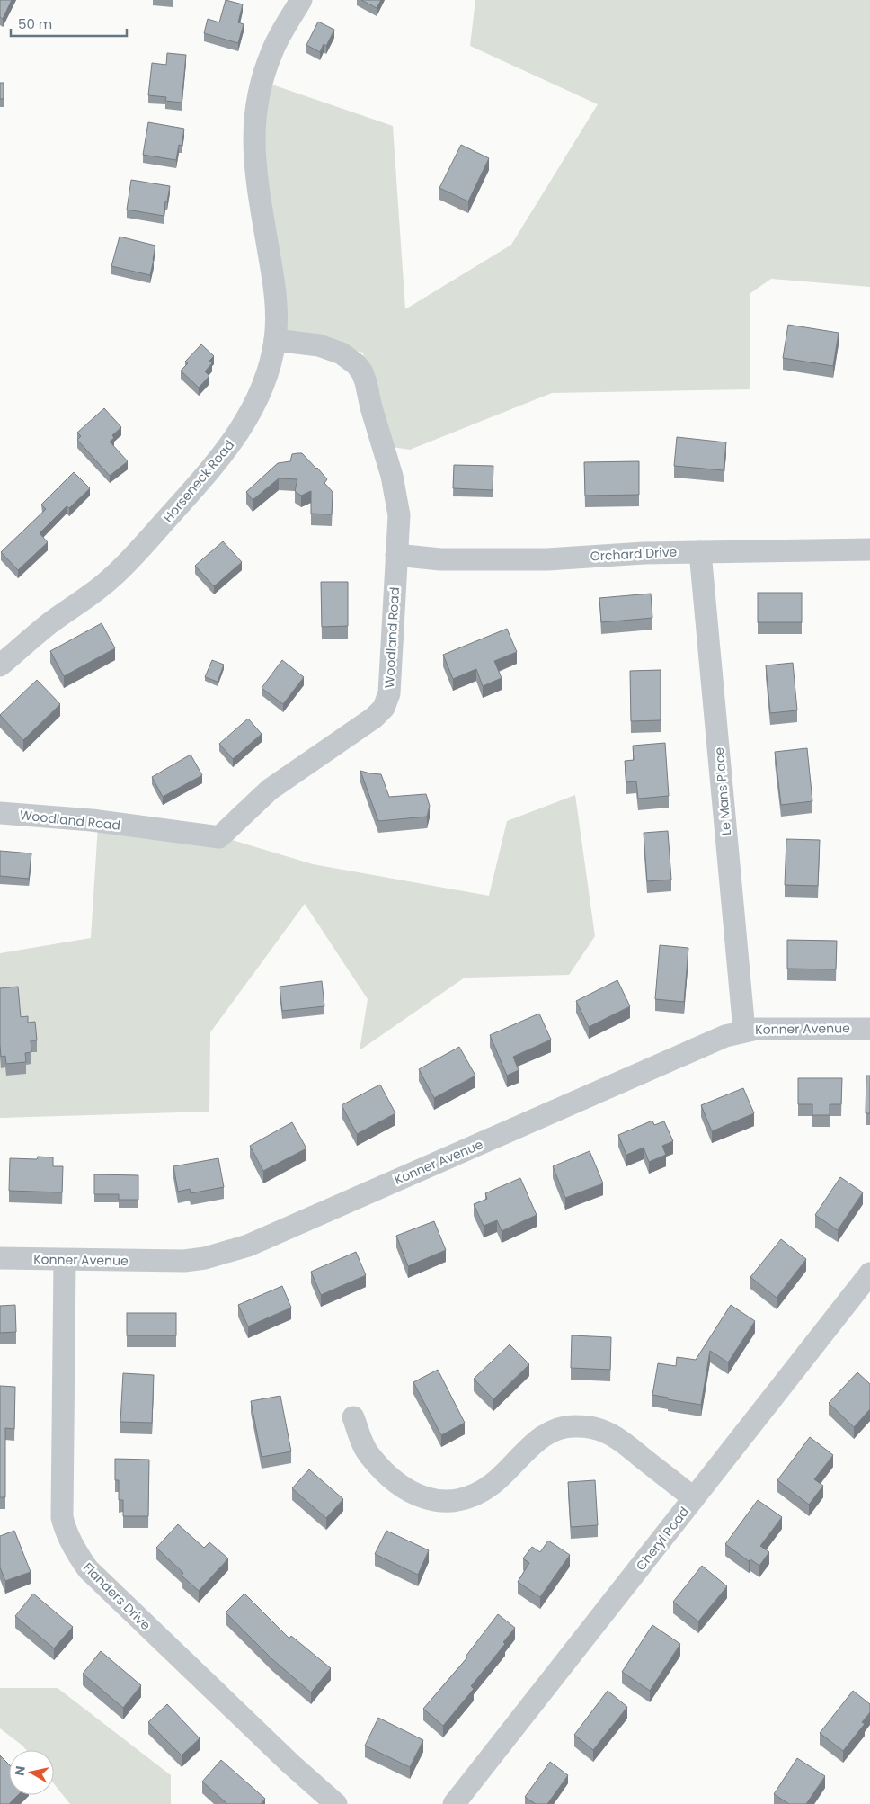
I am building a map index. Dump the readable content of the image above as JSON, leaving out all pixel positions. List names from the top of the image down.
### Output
{
  "streets": {
    "street": [
      "Horseneck Road",
      "Orchard Drive",
      "Woodland Road",
      "Le Mans Place",
      "Konner Avenue",
      "Cheryl Road",
      "Flanders Drive"
    ]
  },
  "crossings": [
    ["Horseneck Road", "Woodland Road"],
    ["Orchard Drive", "Woodland Road"],
    ["Orchard Drive", "Le Mans Place"],
    ["Le Mans Place", "Konner Avenue"],
    ["Konner Avenue", "Flanders Drive"]
  ],
  "scale_bar": "50 m",
  "north": "left"
}
